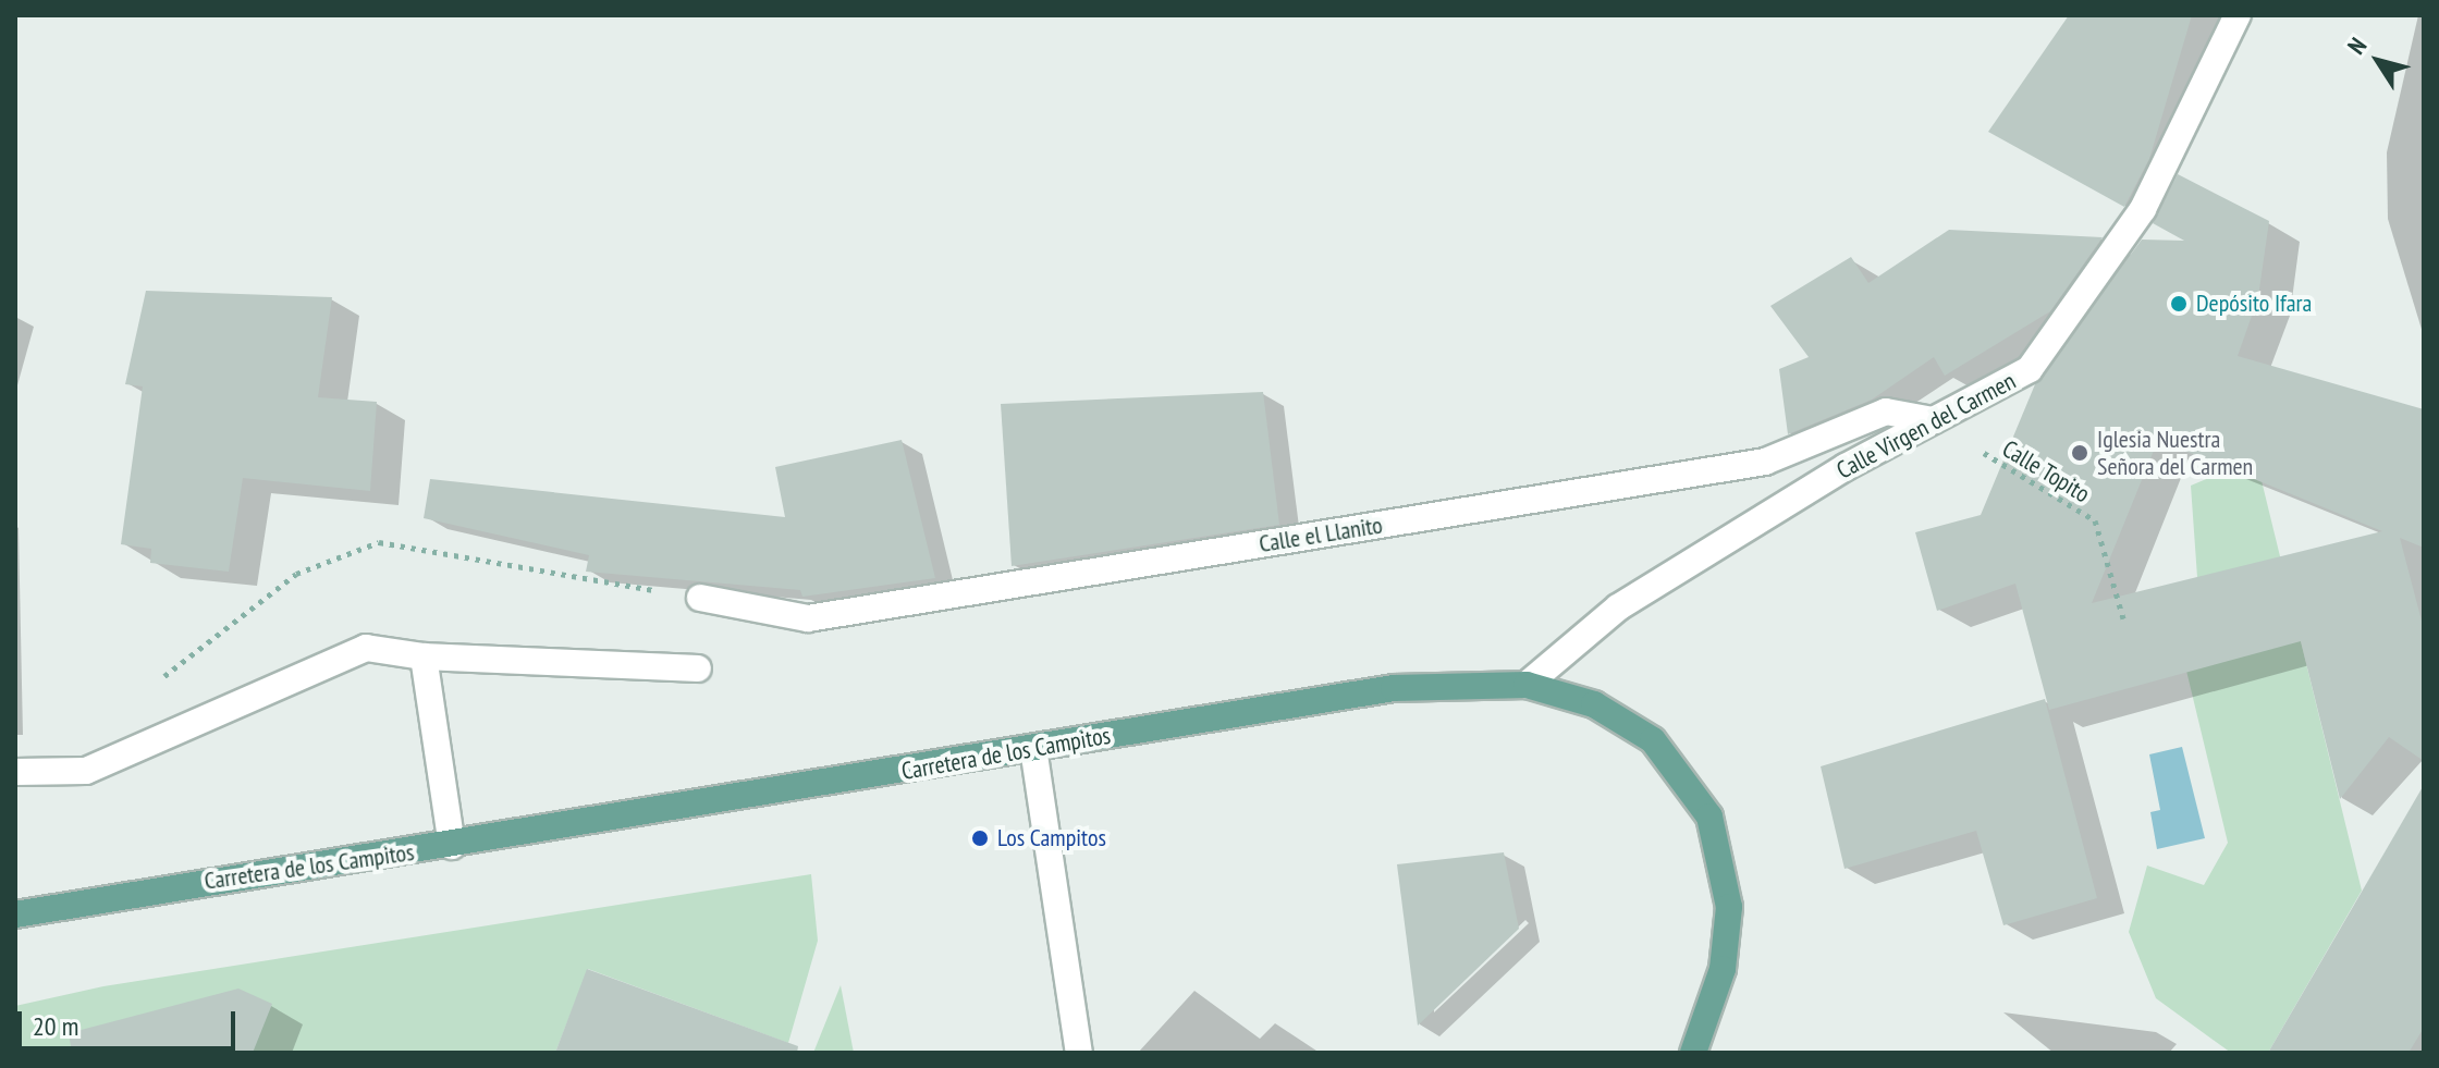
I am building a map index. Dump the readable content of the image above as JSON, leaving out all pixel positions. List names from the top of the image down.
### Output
{
  "streets": {
    "main road": ["Carretera de los Campitos"],
    "street": ["Calle Virgen del Carmen", "Calle el Llanito"],
    "path": ["Calle Topito"]
  },
  "crossings": [
    ["Calle Virgen del Carmen", "Calle Topito"],
    ["Calle Virgen del Carmen", "Calle el Llanito"],
    ["Calle Virgen del Carmen", "Carretera de los Campitos"],
    ["Calle Topito", "Calle el Llanito"]
  ],
  "places": ["Depósito Ifara", "Iglesia Nuestra Señora del Carmen", "Los Campitos"],
  "scale_bar": "20 m",
  "north": "top left"
}
